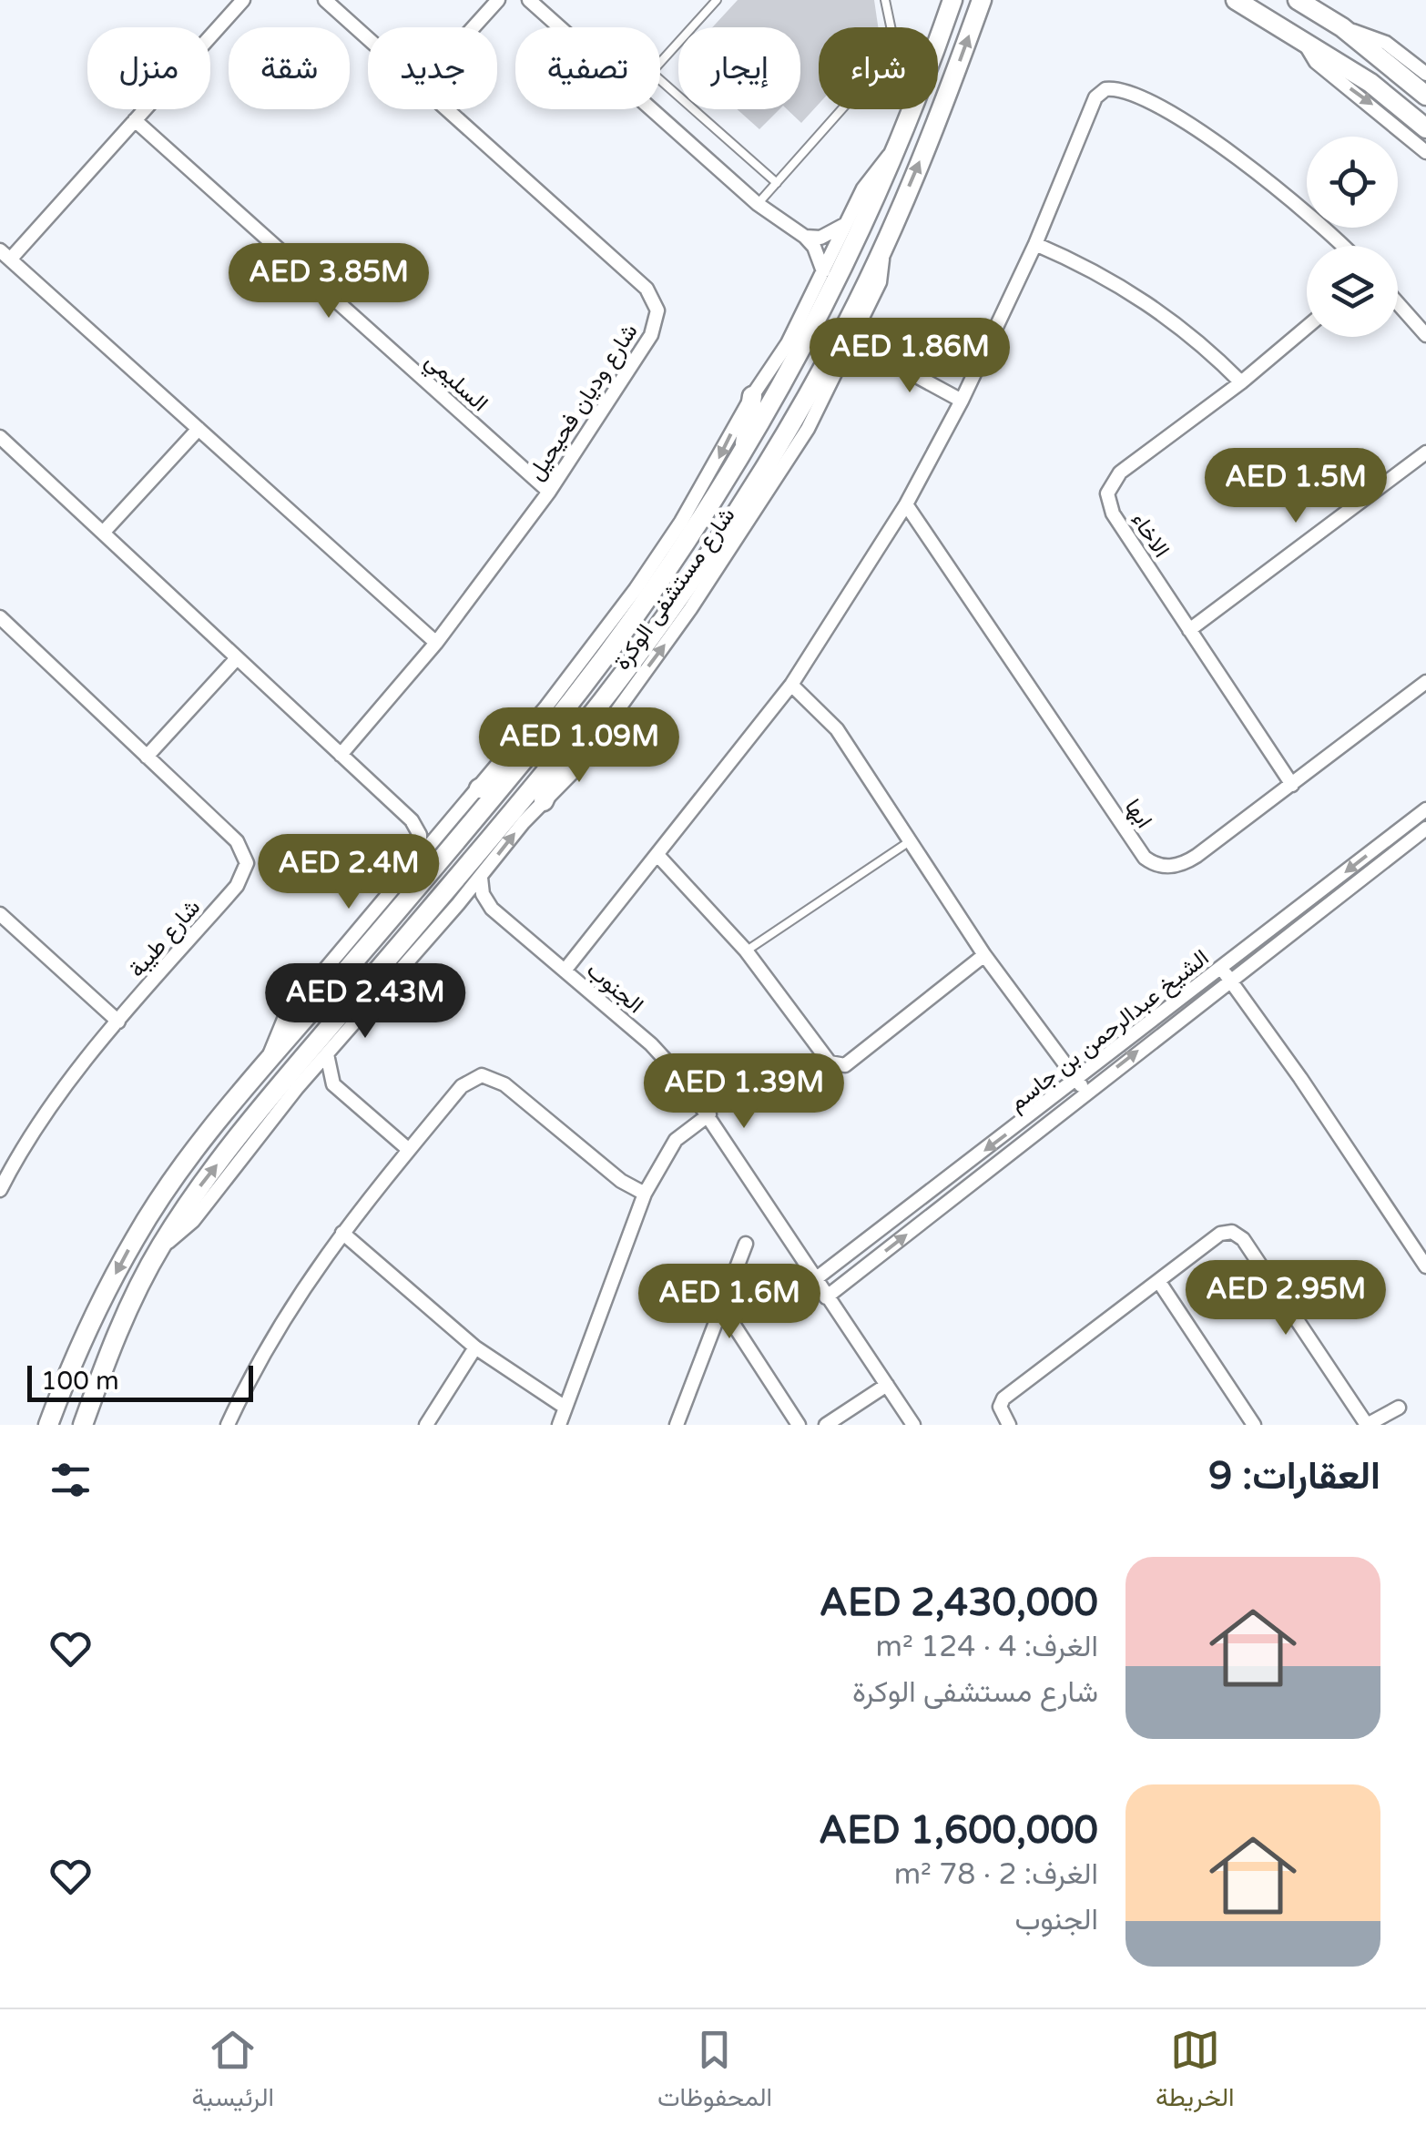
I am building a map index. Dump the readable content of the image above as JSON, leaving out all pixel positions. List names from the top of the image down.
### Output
{
  "streets": {
    "street": [
      "السليمي",
      "شارع وديان فحيحيل",
      "الاخاء",
      "شارع مستشفى الوكرة",
      "ابها",
      "شارع طيبة",
      "الجنوب",
      "الشيخ عبدالرحمن بن جاسم"
    ]
  },
  "crossings": [
    ["السليمي", "شارع وديان فحيحيل"],
    ["الاخاء", "ابها"],
    ["الجنوب", "الشيخ عبدالرحمن بن جاسم"]
  ],
  "scale_bar": "100 m",
  "page": {
    "chip": [
      "شراء",
      "إيجار",
      "تصفية",
      "جديد",
      "شقة",
      "منزل"
    ],
    "price": [
      "AED 3.85M",
      "AED 1.86M",
      "AED 1.5M",
      "AED 1.09M",
      "AED 2.4M",
      "AED 2.43M",
      "AED 1.39M",
      "AED 2.95M",
      "AED 1.6M"
    ],
    "scale": "100 m",
    "heading": "العقارات: 9",
    "list": [
      {
        "name": "AED 2,430,000",
        "note": "الغرف: 4 · 124 m² · شارع مستشفى الوكرة"
      },
      {
        "name": "AED 1,600,000",
        "note": "الغرف: 2 · 78 m² · الجنوب"
      }
    ],
    "tabs": ["الخريطة", "المحفوظات", "الرئيسية"]
  }
}
